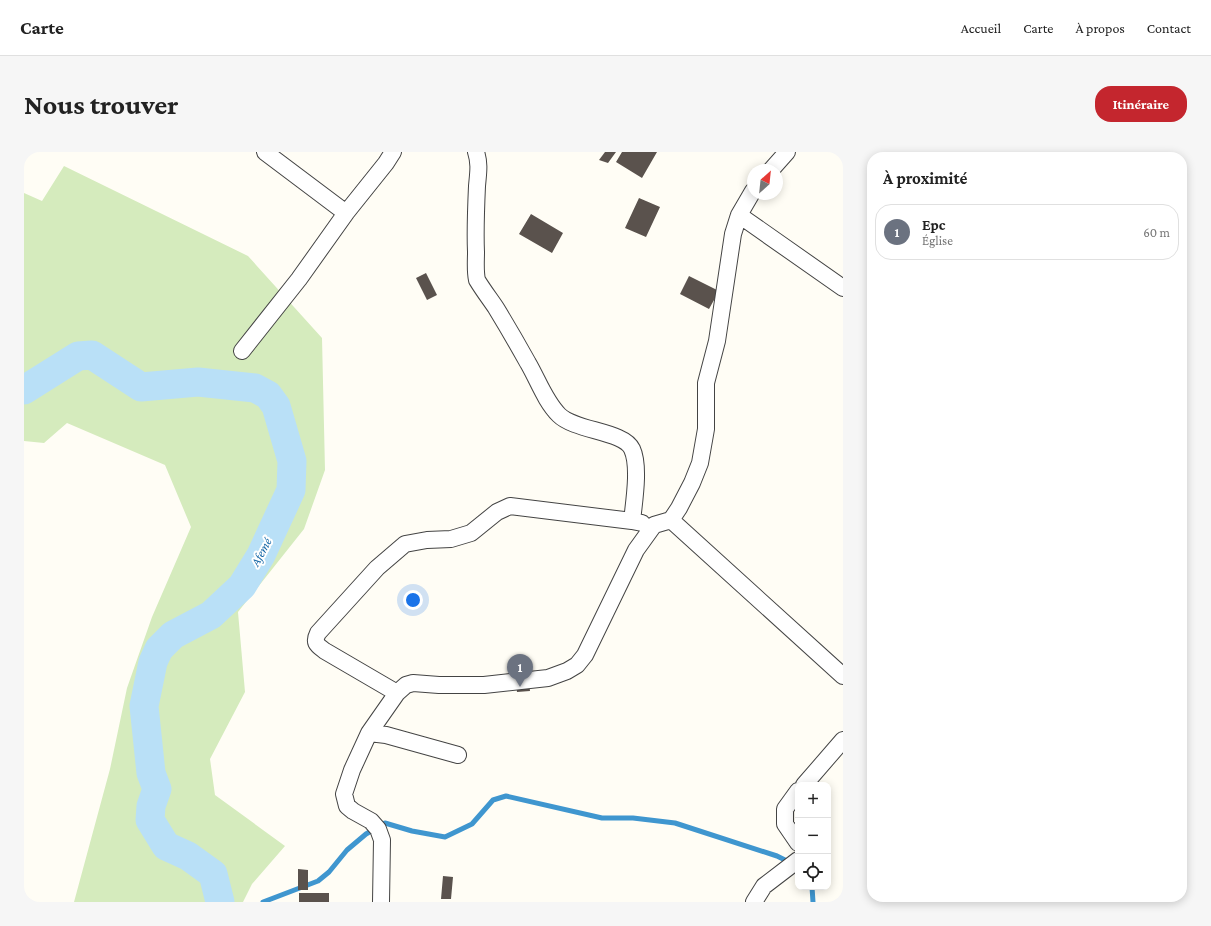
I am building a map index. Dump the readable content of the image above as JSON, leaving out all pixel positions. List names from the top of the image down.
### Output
{
  "water": ["Afemé"],
  "north": "top right",
  "page": {
    "header": "Carte",
    "nav": [
      "Accueil",
      "Carte",
      "À propos",
      "Contact"
    ],
    "buttons": "Itinéraire",
    "title": "Nous trouver",
    "heading": "À proximité",
    "list": [
      {
        "mark": "1",
        "name": "Epc",
        "note": "Église",
        "value": "60 m"
      }
    ],
    "pins": "1",
    "map_buttons": ["+", "−"]
  }
}
